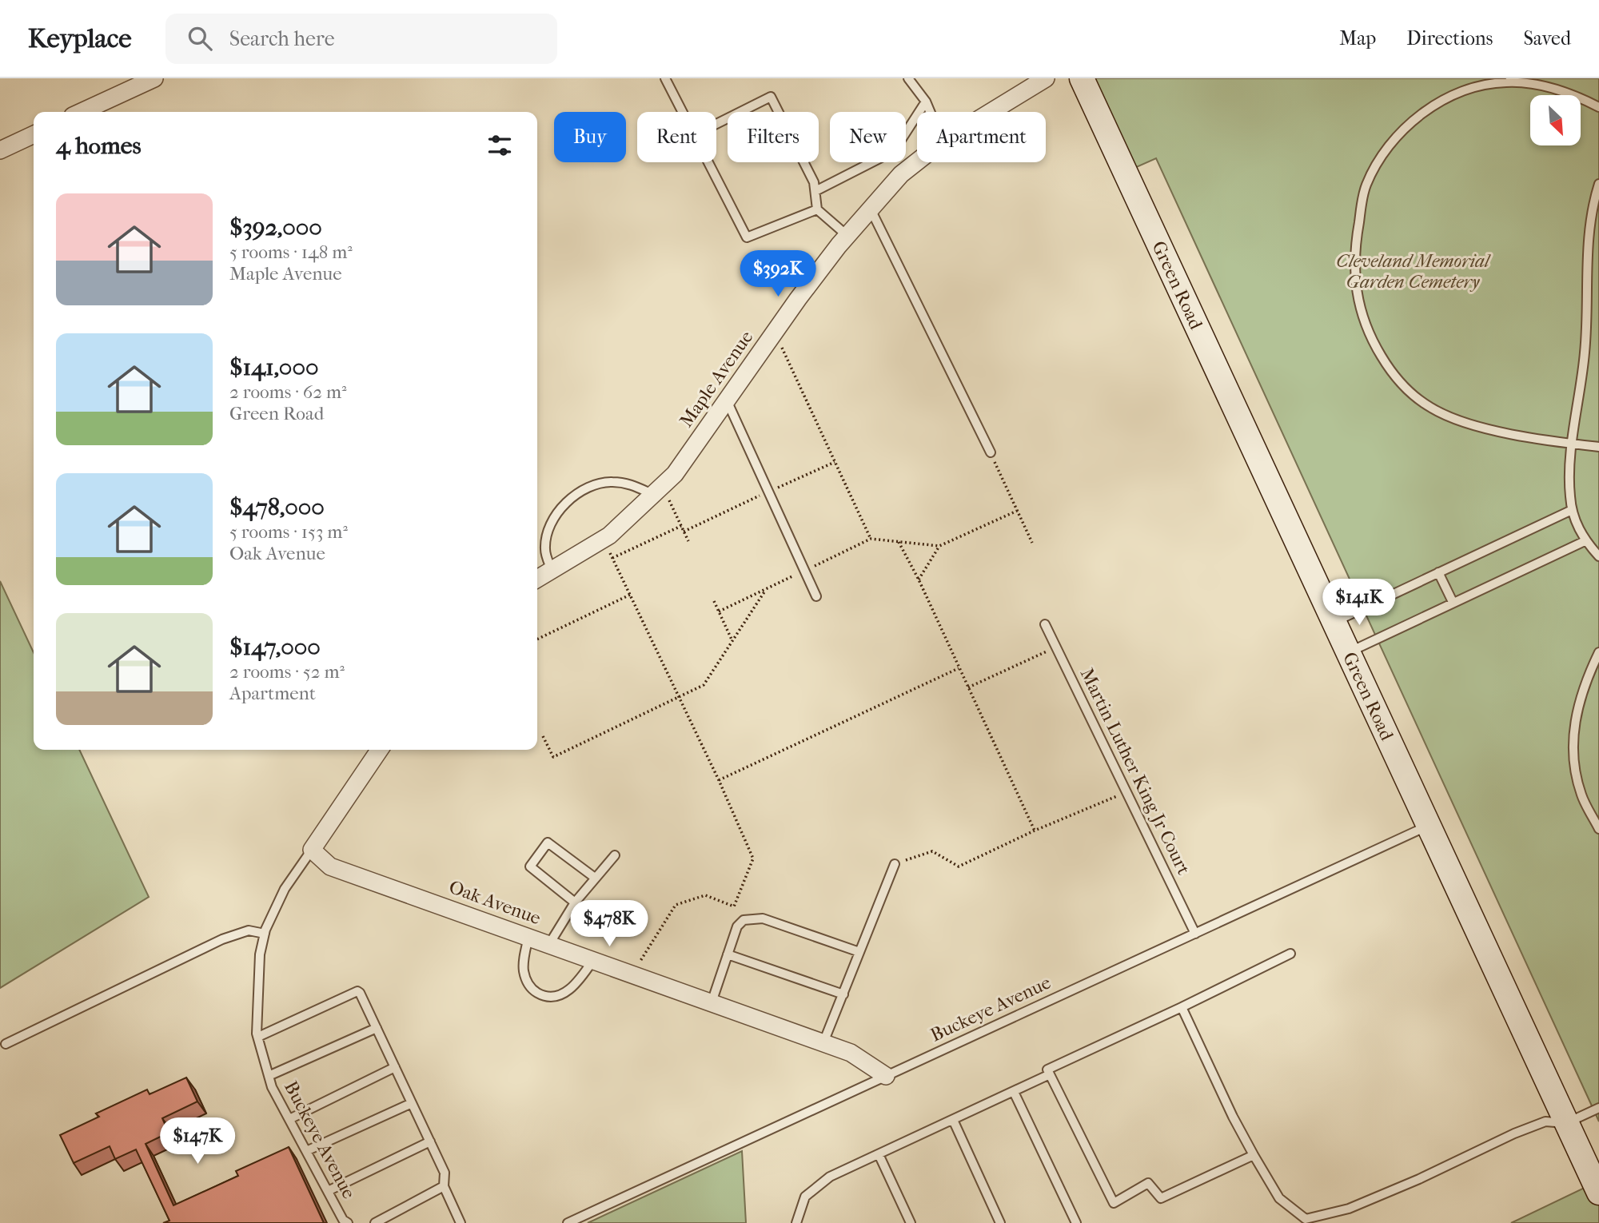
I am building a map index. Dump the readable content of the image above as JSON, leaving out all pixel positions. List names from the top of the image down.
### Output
{
  "streets": {
    "main road": ["Green Road"],
    "street": ["Maple Avenue", "Oak Avenue"],
    "lane": ["Martin Luther King Jr Court", "Buckeye Avenue"]
  },
  "crossings": [
    ["Green Road", "Buckeye Avenue"],
    ["Martin Luther King Jr Court", "Buckeye Avenue"],
    ["Oak Avenue", "Buckeye Avenue"]
  ],
  "parks": ["Cleveland Memorial Garden Cemetery"],
  "north": "bottom right",
  "page": {
    "header": "Keyplace",
    "search": "Search here",
    "nav": ["Map", "Directions", "Saved"],
    "chip": [
      "Buy",
      "Rent",
      "Filters",
      "New",
      "Apartment"
    ],
    "heading": "4 homes",
    "list": [
      {
        "name": "$392,000",
        "note": "5 rooms · 148 m² · Maple Avenue"
      },
      {
        "name": "$141,000",
        "note": "2 rooms · 62 m² · Green Road"
      },
      {
        "name": "$478,000",
        "note": "5 rooms · 153 m² · Oak Avenue"
      },
      {
        "name": "$147,000",
        "note": "2 rooms · 52 m² · Apartment"
      }
    ],
    "price": [
      "$392K",
      "$141K",
      "$478K",
      "$147K"
    ]
  }
}
